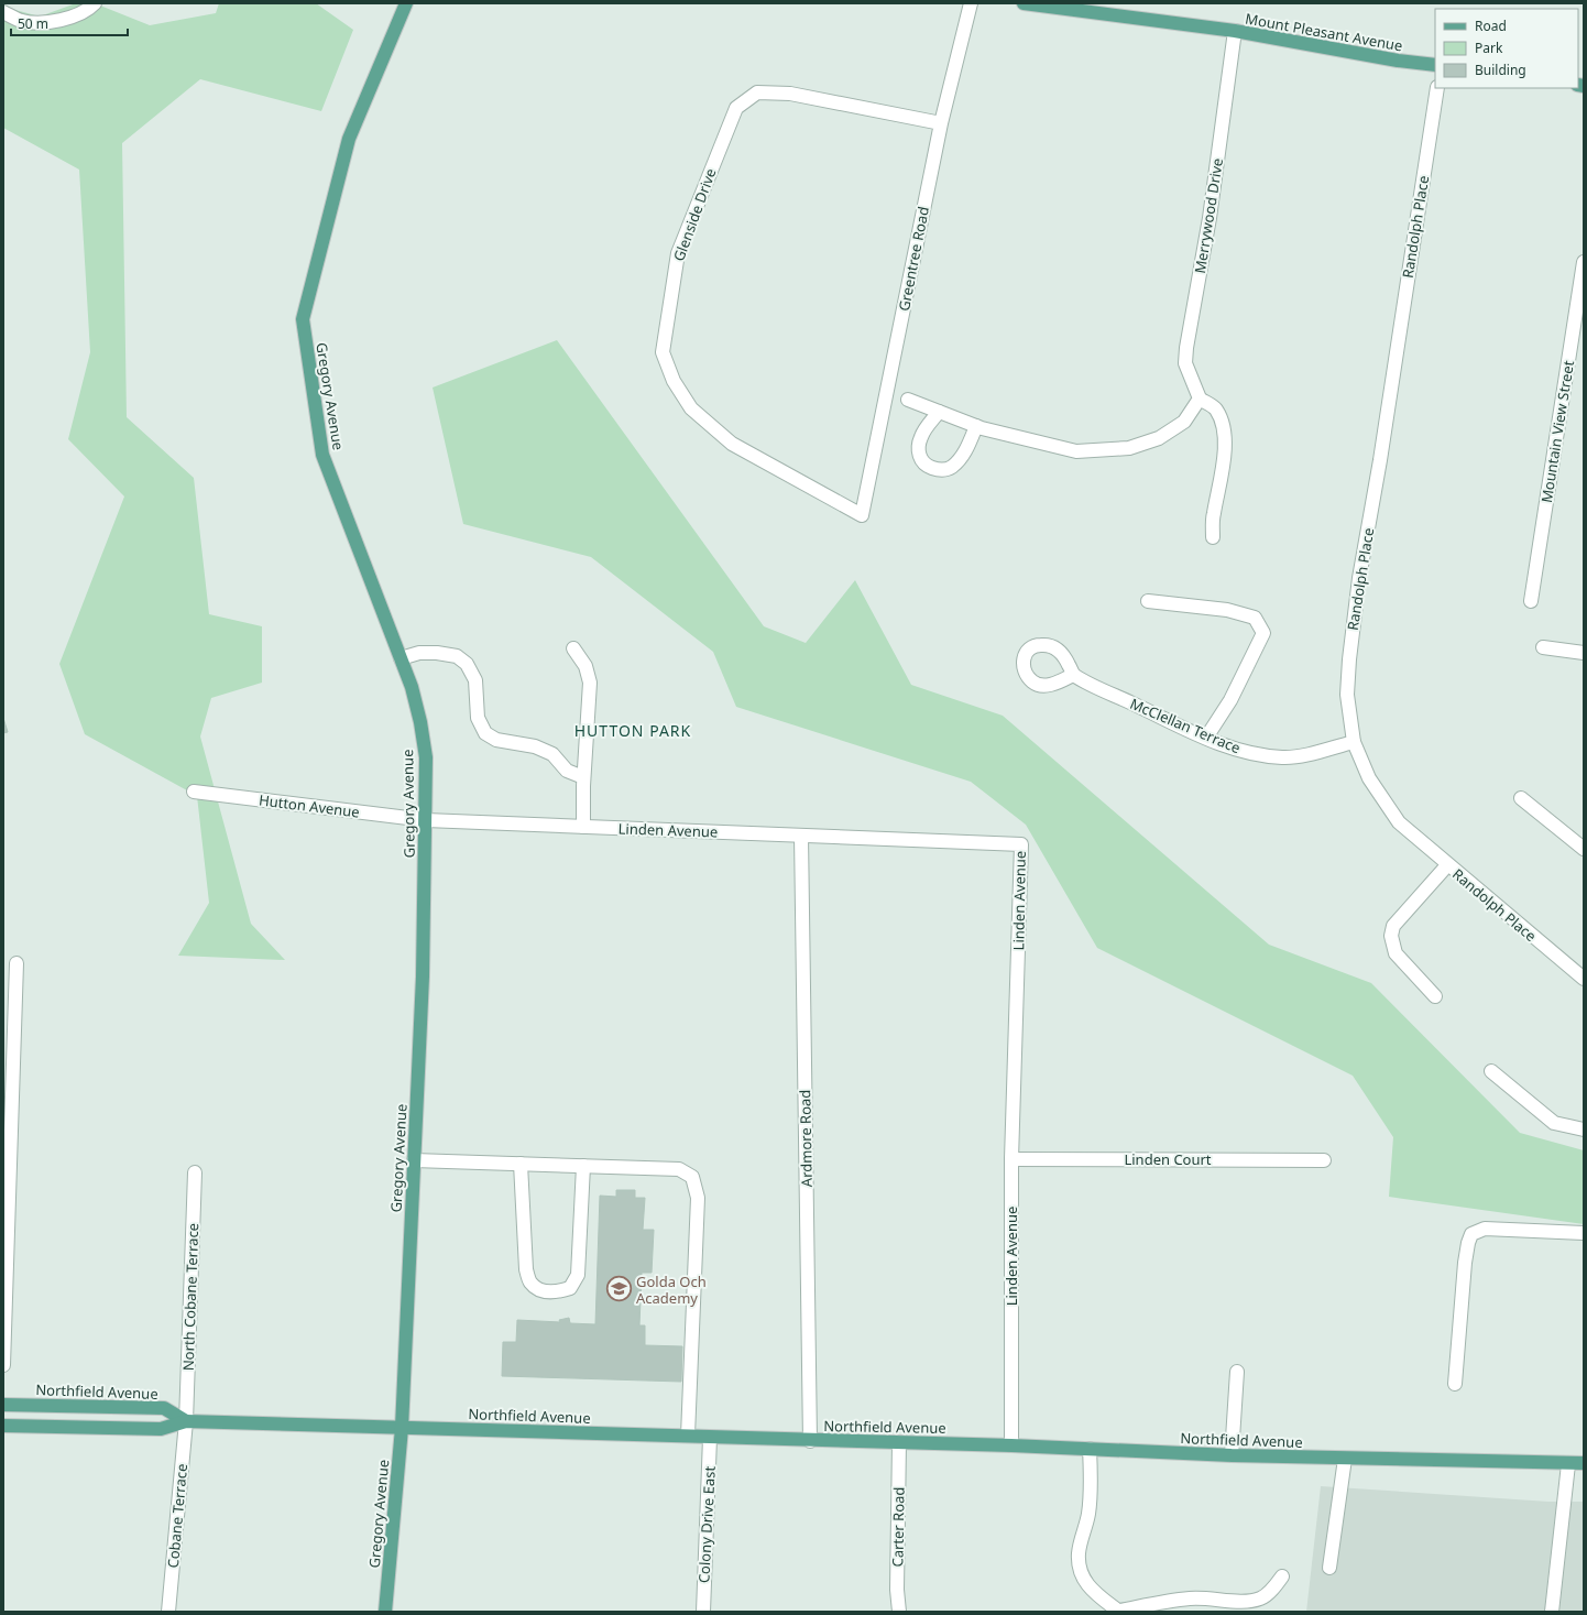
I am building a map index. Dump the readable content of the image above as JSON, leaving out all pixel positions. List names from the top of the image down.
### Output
{
  "streets": {
    "main road": ["Mount Pleasant Avenue", "Gregory Avenue", "Northfield Avenue"],
    "street": [
      "Glenside Drive",
      "Merrywood Drive",
      "Randolph Place",
      "Greentree Road",
      "Mountain View Street",
      "McClellan Terrace",
      "Hutton Avenue",
      "Linden Avenue",
      "Ardmore Road",
      "Linden Court",
      "North Cobane Terrace",
      "Cobane Terrace",
      "Colony Drive East",
      "Carter Road"
    ]
  },
  "crossings": [
    ["Mount Pleasant Avenue", "Merrywood Drive"],
    ["Glenside Drive", "Greentree Road"],
    ["Randolph Place", "McClellan Terrace"],
    ["Gregory Avenue", "Hutton Avenue"],
    ["Gregory Avenue", "Linden Avenue"],
    ["Gregory Avenue", "Northfield Avenue"],
    ["Hutton Avenue", "Linden Avenue"],
    ["Linden Avenue", "Ardmore Road"],
    ["Linden Avenue", "Linden Court"],
    ["Linden Avenue", "Northfield Avenue"],
    ["Ardmore Road", "Northfield Avenue"],
    ["North Cobane Terrace", "Northfield Avenue"],
    ["North Cobane Terrace", "Cobane Terrace"],
    ["Northfield Avenue", "Cobane Terrace"],
    ["Northfield Avenue", "Colony Drive East"],
    ["Northfield Avenue", "Carter Road"]
  ],
  "districts": ["HUTTON PARK"],
  "places": {
    "school or university": ["Golda Och Academy"]
  },
  "legend": ["Road", "Park", "Building"],
  "scale_bar": "50 m"
}
